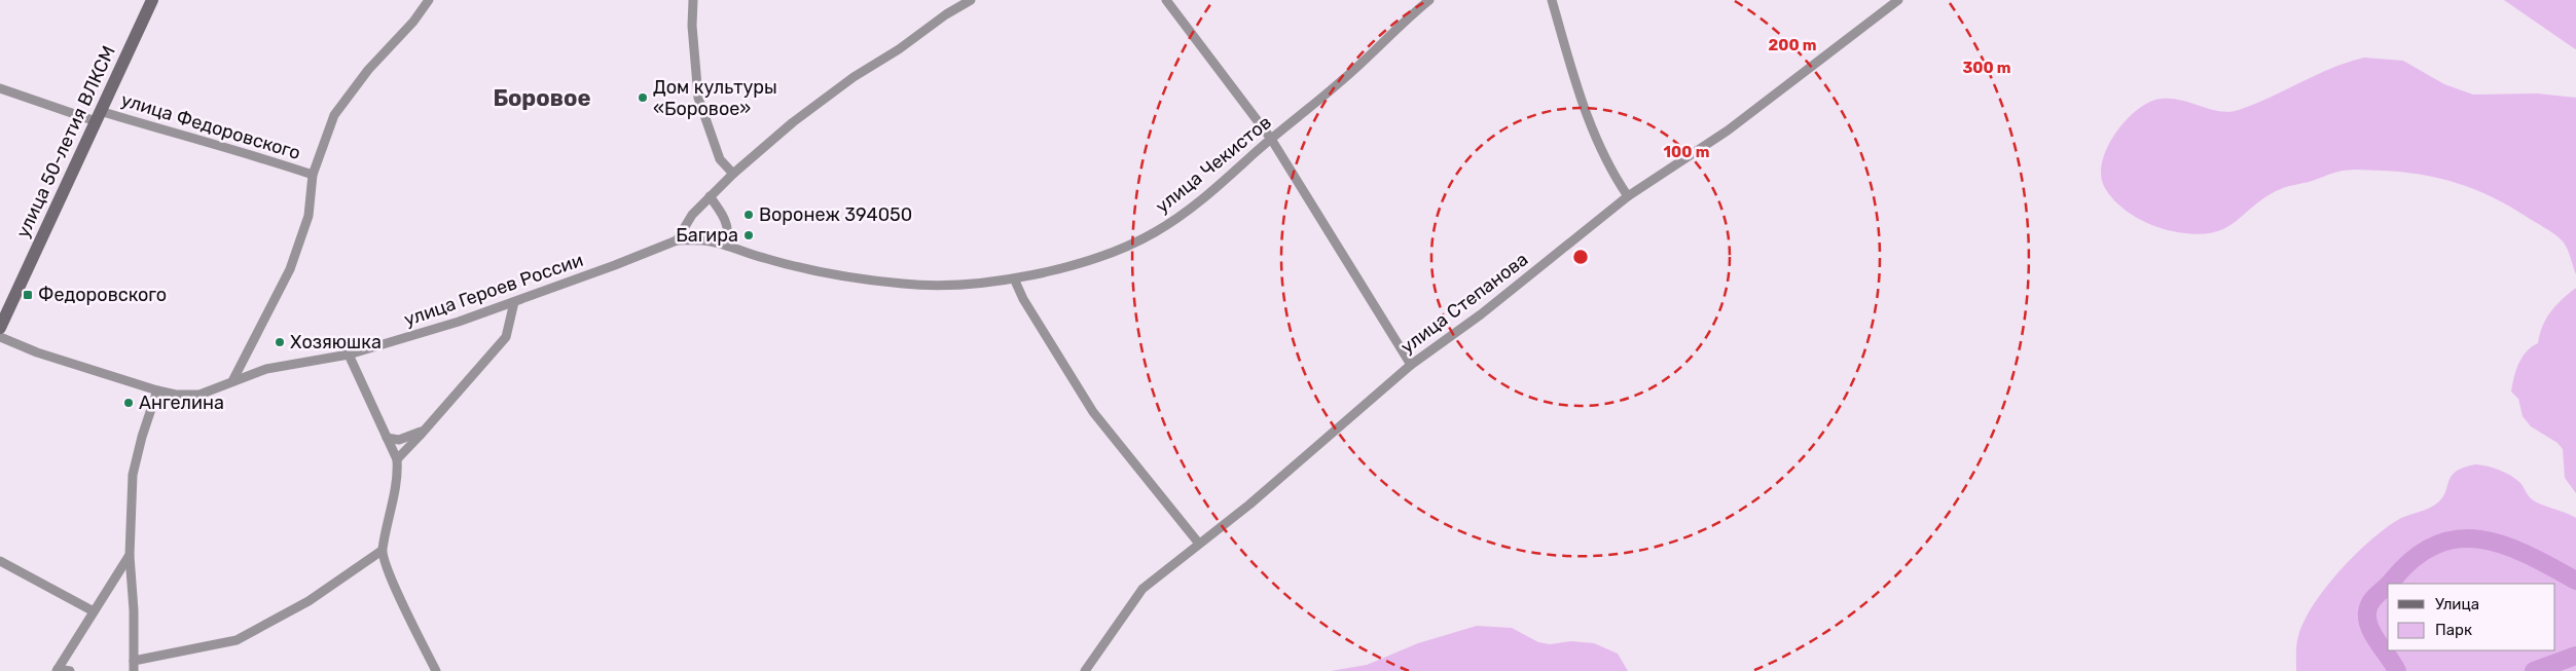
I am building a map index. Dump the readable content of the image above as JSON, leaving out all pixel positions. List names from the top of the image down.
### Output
{
  "streets": {
    "street": [
      "улица Федоровского",
      "улица 50-летия ВЛКСМ",
      "улица Чекистов",
      "улица Героев России",
      "улица Степанова"
    ]
  },
  "crossings": [
    ["улица Федоровского", "улица 50-летия ВЛКСМ"],
    ["улица Чекистов", "улица Героев России"]
  ],
  "districts": ["Боровое"],
  "places": {
    "other": [
      "Дом культуры «Боровое»",
      "Воронеж 394050",
      "Багира",
      "Хозяюшка",
      "Ангелина"
    ],
    "transit": ["Федоровского"]
  },
  "legend": ["Улица", "Парк"],
  "rings": ["200 m", "300 m", "100 m"]
}
